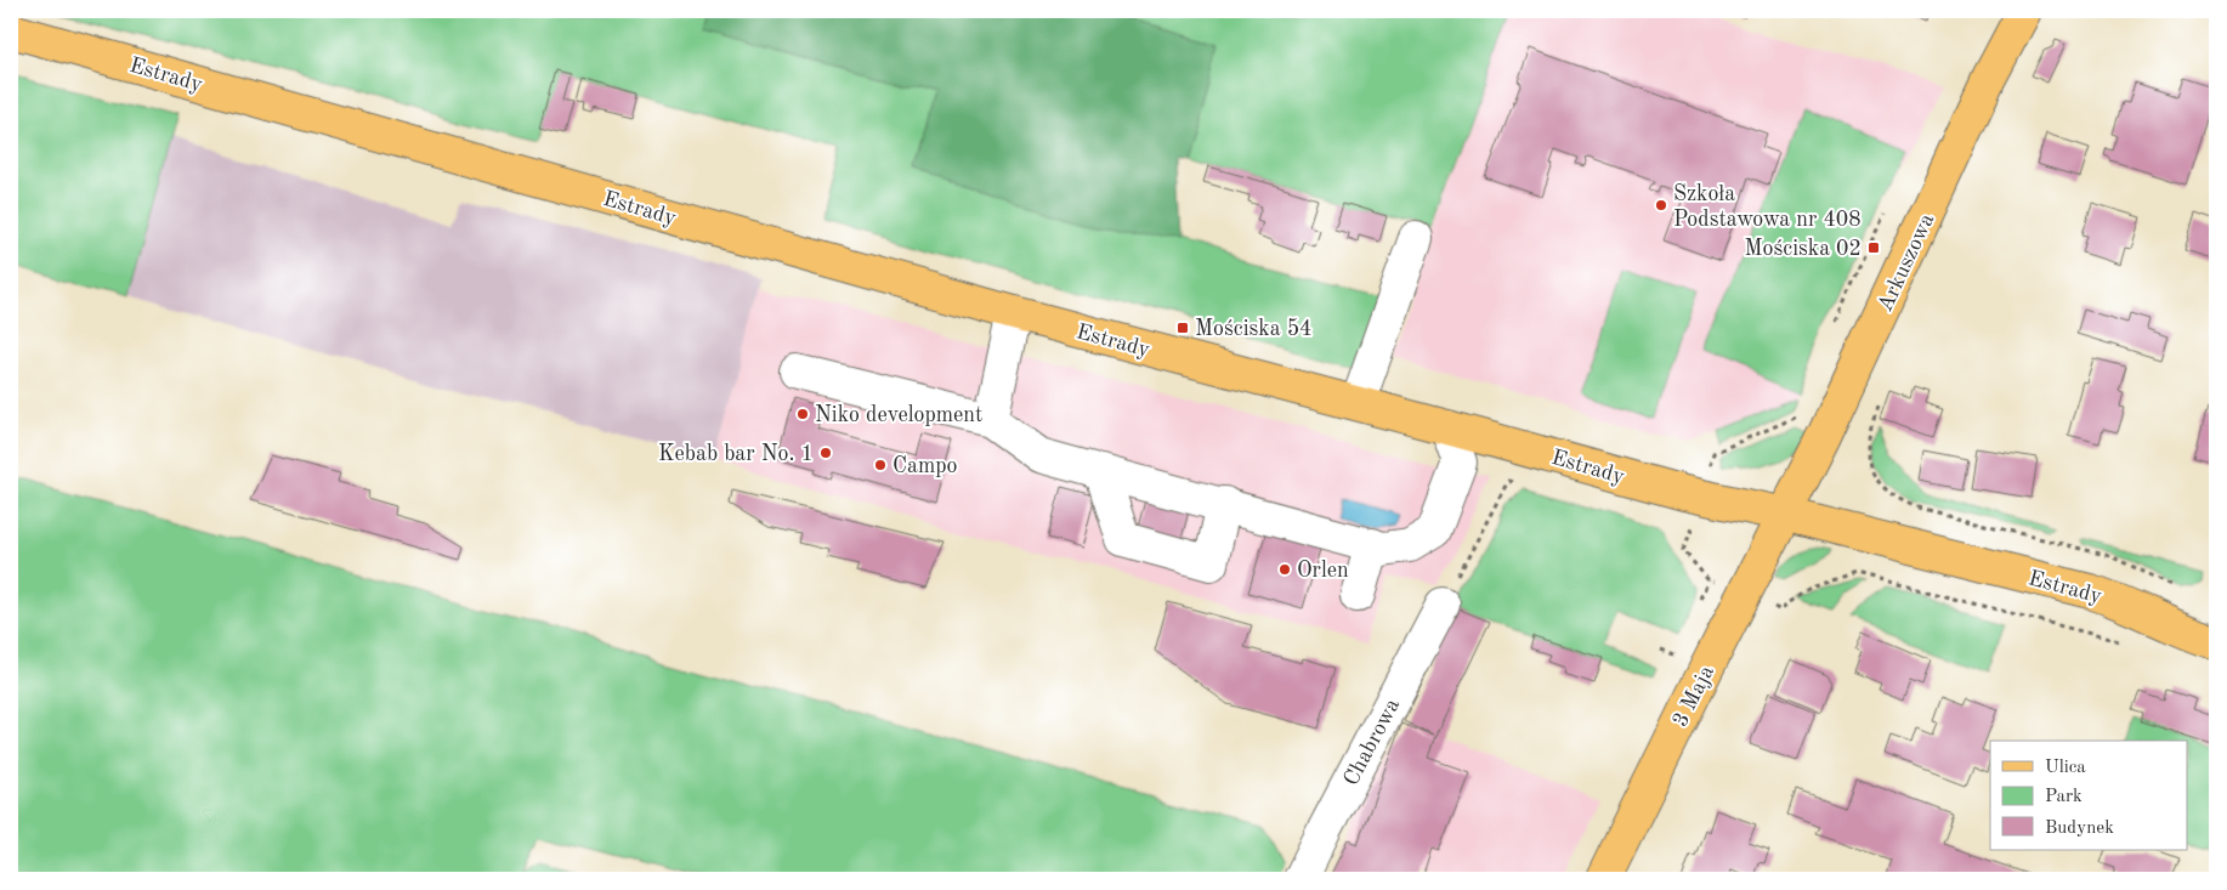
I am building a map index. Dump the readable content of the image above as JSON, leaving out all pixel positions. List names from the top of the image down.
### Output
{
  "streets": {
    "main road": ["Estrady", "Arkuszowa", "3 Maja"],
    "street": ["Chabrowa"]
  },
  "crossings": [
    ["Estrady", "Arkuszowa"],
    ["Estrady", "3 Maja"],
    ["Arkuszowa", "3 Maja"]
  ],
  "places": {
    "other": [
      "Szkoła Podstawowa nr 408",
      "Niko development",
      "Kebab bar No. 1",
      "Campo",
      "Orlen"
    ],
    "transit": ["Mościska 02", "Mościska 54"]
  },
  "legend": ["Ulica", "Park", "Budynek"]
}
